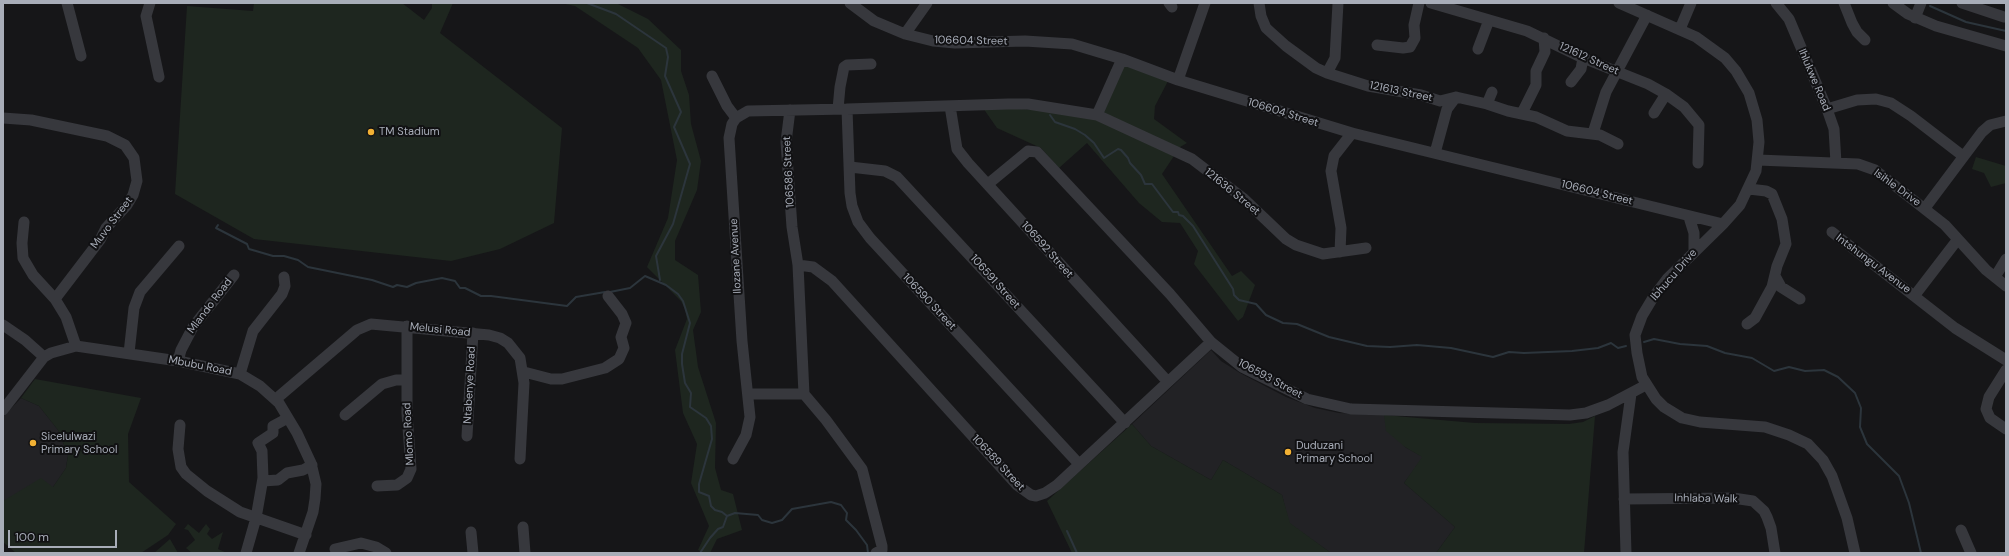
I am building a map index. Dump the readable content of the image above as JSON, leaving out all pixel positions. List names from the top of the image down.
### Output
{
  "streets": {
    "street": [
      "106604 Street",
      "121612 Street",
      "Ihlukwe Road",
      "121613 Street",
      "106586 Street",
      "Isihle Drive",
      "121636 Street",
      "Muvo Street",
      "106592 Street",
      "Ilozane Avenue",
      "Intshungu Avenue",
      "Ibhucu Drive",
      "106591 Street",
      "106590 Street",
      "Mlando Road",
      "Melusi Road",
      "Mbubu Road",
      "106593 Street",
      "Ntabenye Road",
      "Mlomo Road",
      "106589 Street",
      "Inhlaba Walk"
    ]
  },
  "crossings": [
    ["106604 Street", "Ibhucu Drive"],
    ["Ihlukwe Road", "Isihle Drive"],
    ["106586 Street", "106589 Street"],
    ["Isihle Drive", "Intshungu Avenue"],
    ["Isihle Drive", "Ibhucu Drive"],
    ["106592 Street", "106593 Street"],
    ["106592 Street", "106589 Street"],
    ["Ibhucu Drive", "106593 Street"],
    ["106591 Street", "106590 Street"],
    ["106591 Street", "106589 Street"],
    ["106590 Street", "106589 Street"],
    ["Mlando Road", "Mbubu Road"],
    ["Melusi Road", "Mbubu Road"],
    ["Melusi Road", "Ntabenye Road"],
    ["Melusi Road", "Mlomo Road"],
    ["106593 Street", "106589 Street"]
  ],
  "places": ["TM Stadium", "Sicelulwazi Primary School", "Duduzani Primary School"],
  "scale_bar": "100 m"
}
